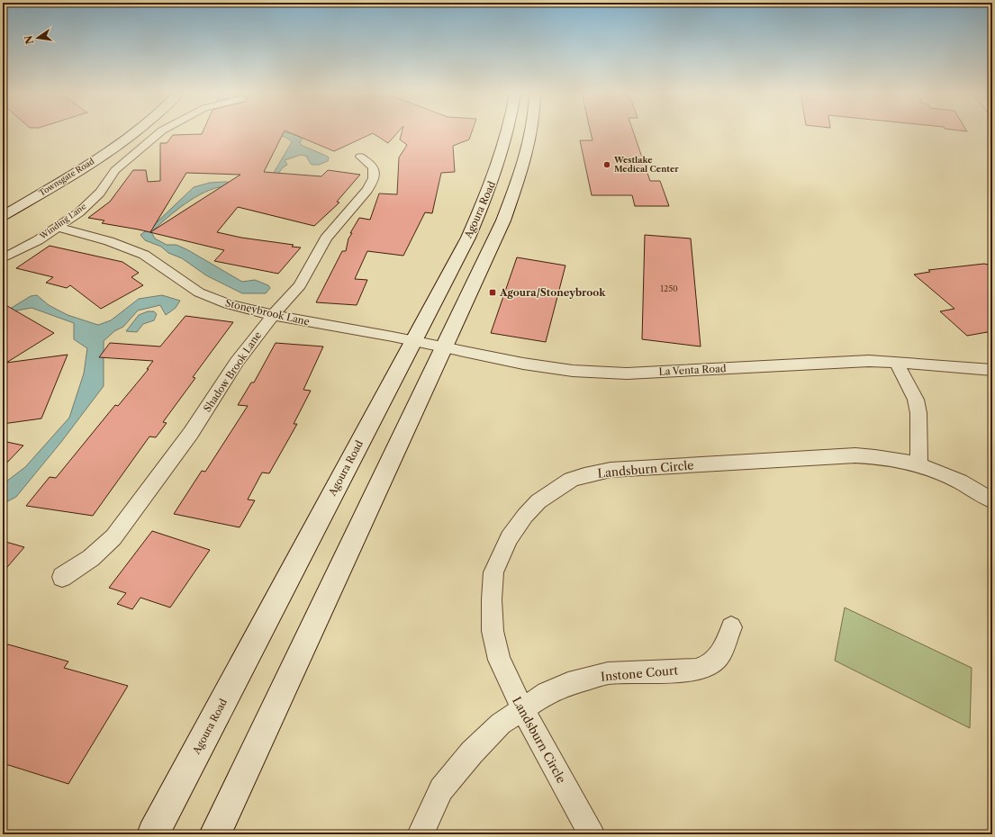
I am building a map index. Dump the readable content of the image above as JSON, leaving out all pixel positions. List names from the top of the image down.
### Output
{
  "streets": {
    "main road": ["Townsgate Road", "Agoura Road"],
    "street": [
      "Winding Lane",
      "Stoneybrook Lane",
      "La Venta Road",
      "Shadow Brook Lane",
      "Landsburn Circle",
      "Instone Court"
    ]
  },
  "crossings": [
    ["Agoura Road", "Stoneybrook Lane"],
    ["Agoura Road", "La Venta Road"],
    ["Winding Lane", "Stoneybrook Lane"],
    ["Stoneybrook Lane", "La Venta Road"],
    ["Stoneybrook Lane", "Shadow Brook Lane"],
    ["Landsburn Circle", "Instone Court"]
  ],
  "places": {
    "other": ["Westlake Medical Center"],
    "transit": ["Agoura/Stoneybrook"]
  },
  "house_numbers": ["1250"],
  "north": "left"
}
